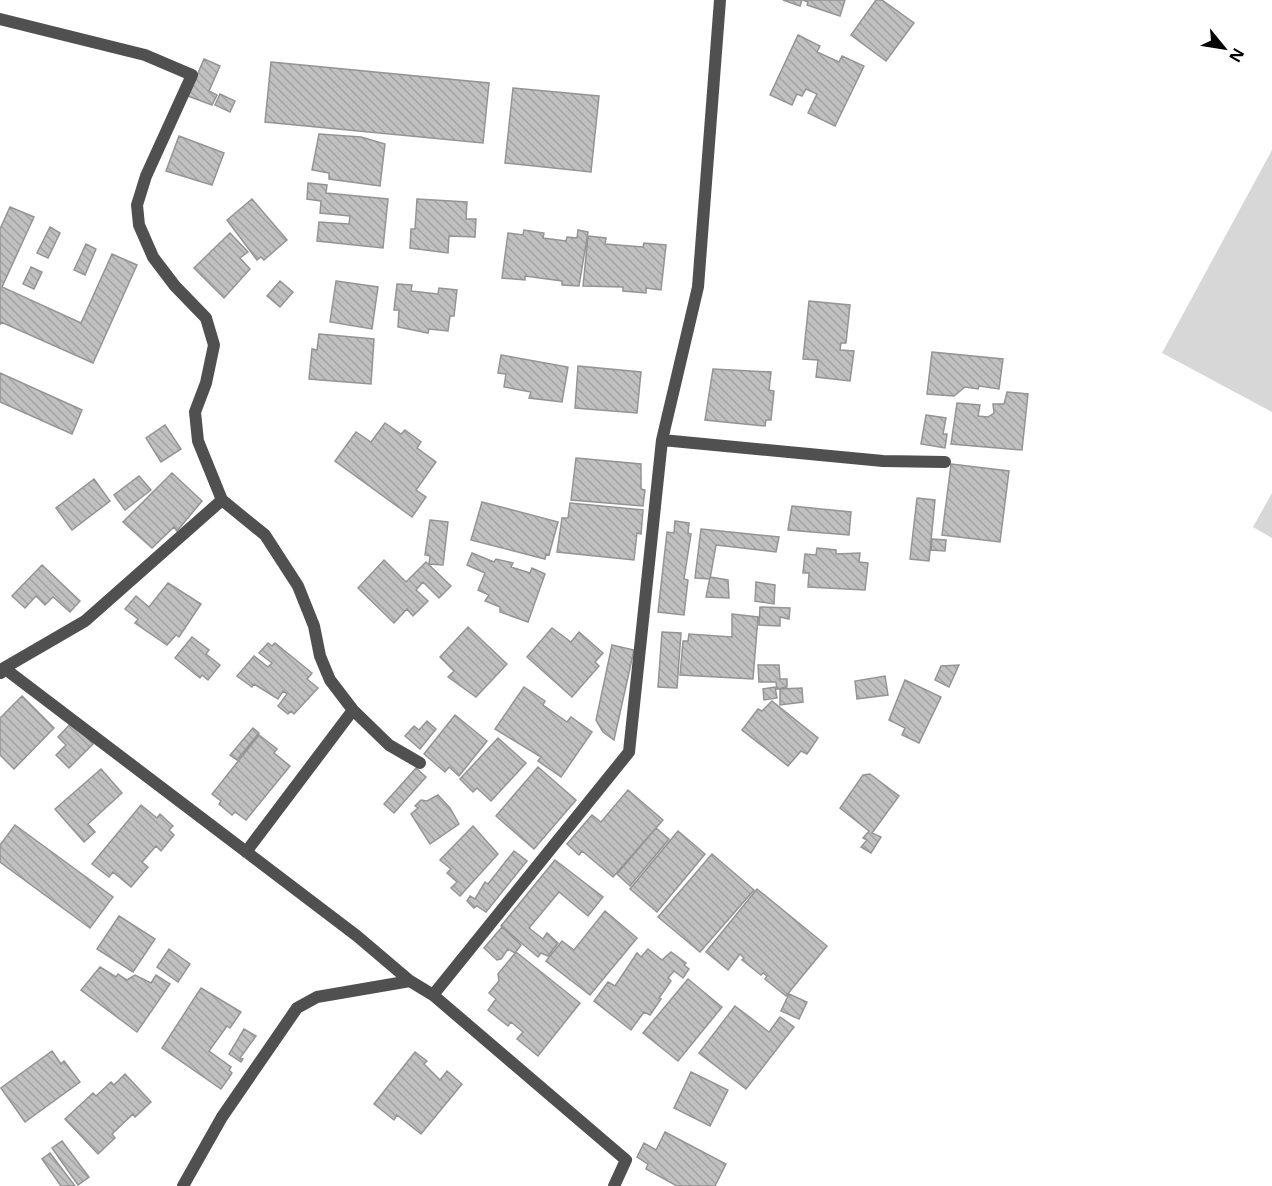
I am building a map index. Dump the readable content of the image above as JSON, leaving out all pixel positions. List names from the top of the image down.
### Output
{
  "north": "bottom right"
}
